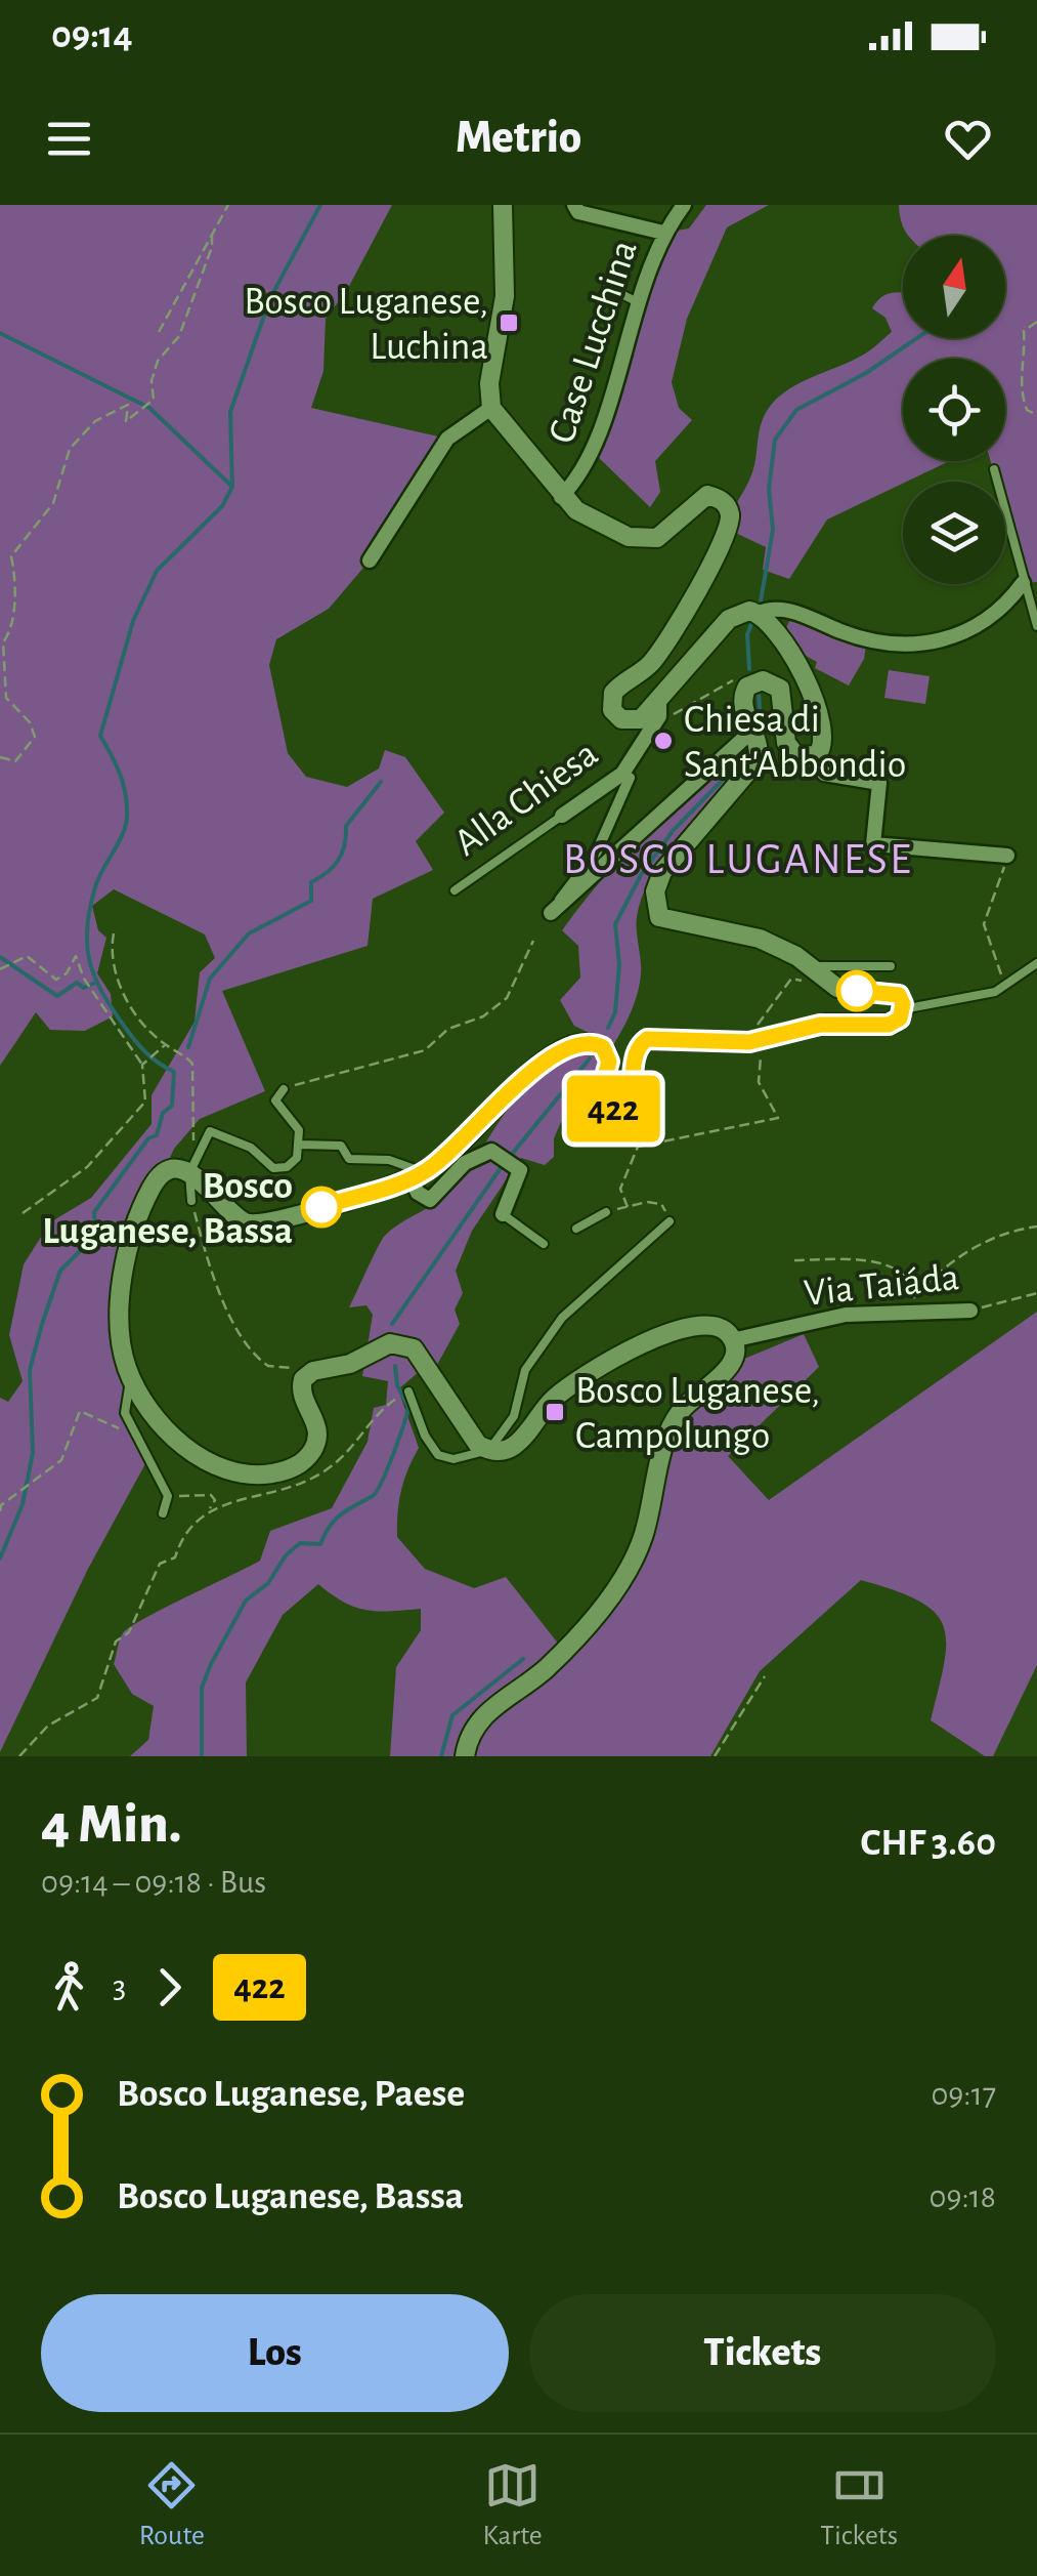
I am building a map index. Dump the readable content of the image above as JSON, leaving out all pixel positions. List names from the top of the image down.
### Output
{
  "streets": {
    "street": ["Case Lucchina", "Alla Chiesa", "Via Taiáda"]
  },
  "districts": ["BOSCO LUGANESE"],
  "places": {
    "transit": ["Bosco Luganese, Luchina", "Bosco Luganese, Campolungo"],
    "other": ["Chiesa di Sant'Abbondio", "Bosco Luganese, Bassa"]
  },
  "lines": ["bus line 422"],
  "north": "top",
  "page": {
    "status": "09:14",
    "header": "Metrio",
    "on_map": "422",
    "heading": ["4 Min.", "09:14 – 09:18 · Bus", "CHF 3.60"],
    "legs": ["3", "422"],
    "list": [
      {
        "name": "Bosco Luganese, Paese",
        "value": "09:17"
      },
      {
        "name": "Bosco Luganese, Bassa",
        "value": "09:18"
      }
    ],
    "buttons": ["Los", "Tickets"],
    "tabs": ["Route", "Karte", "Tickets"]
  }
}
